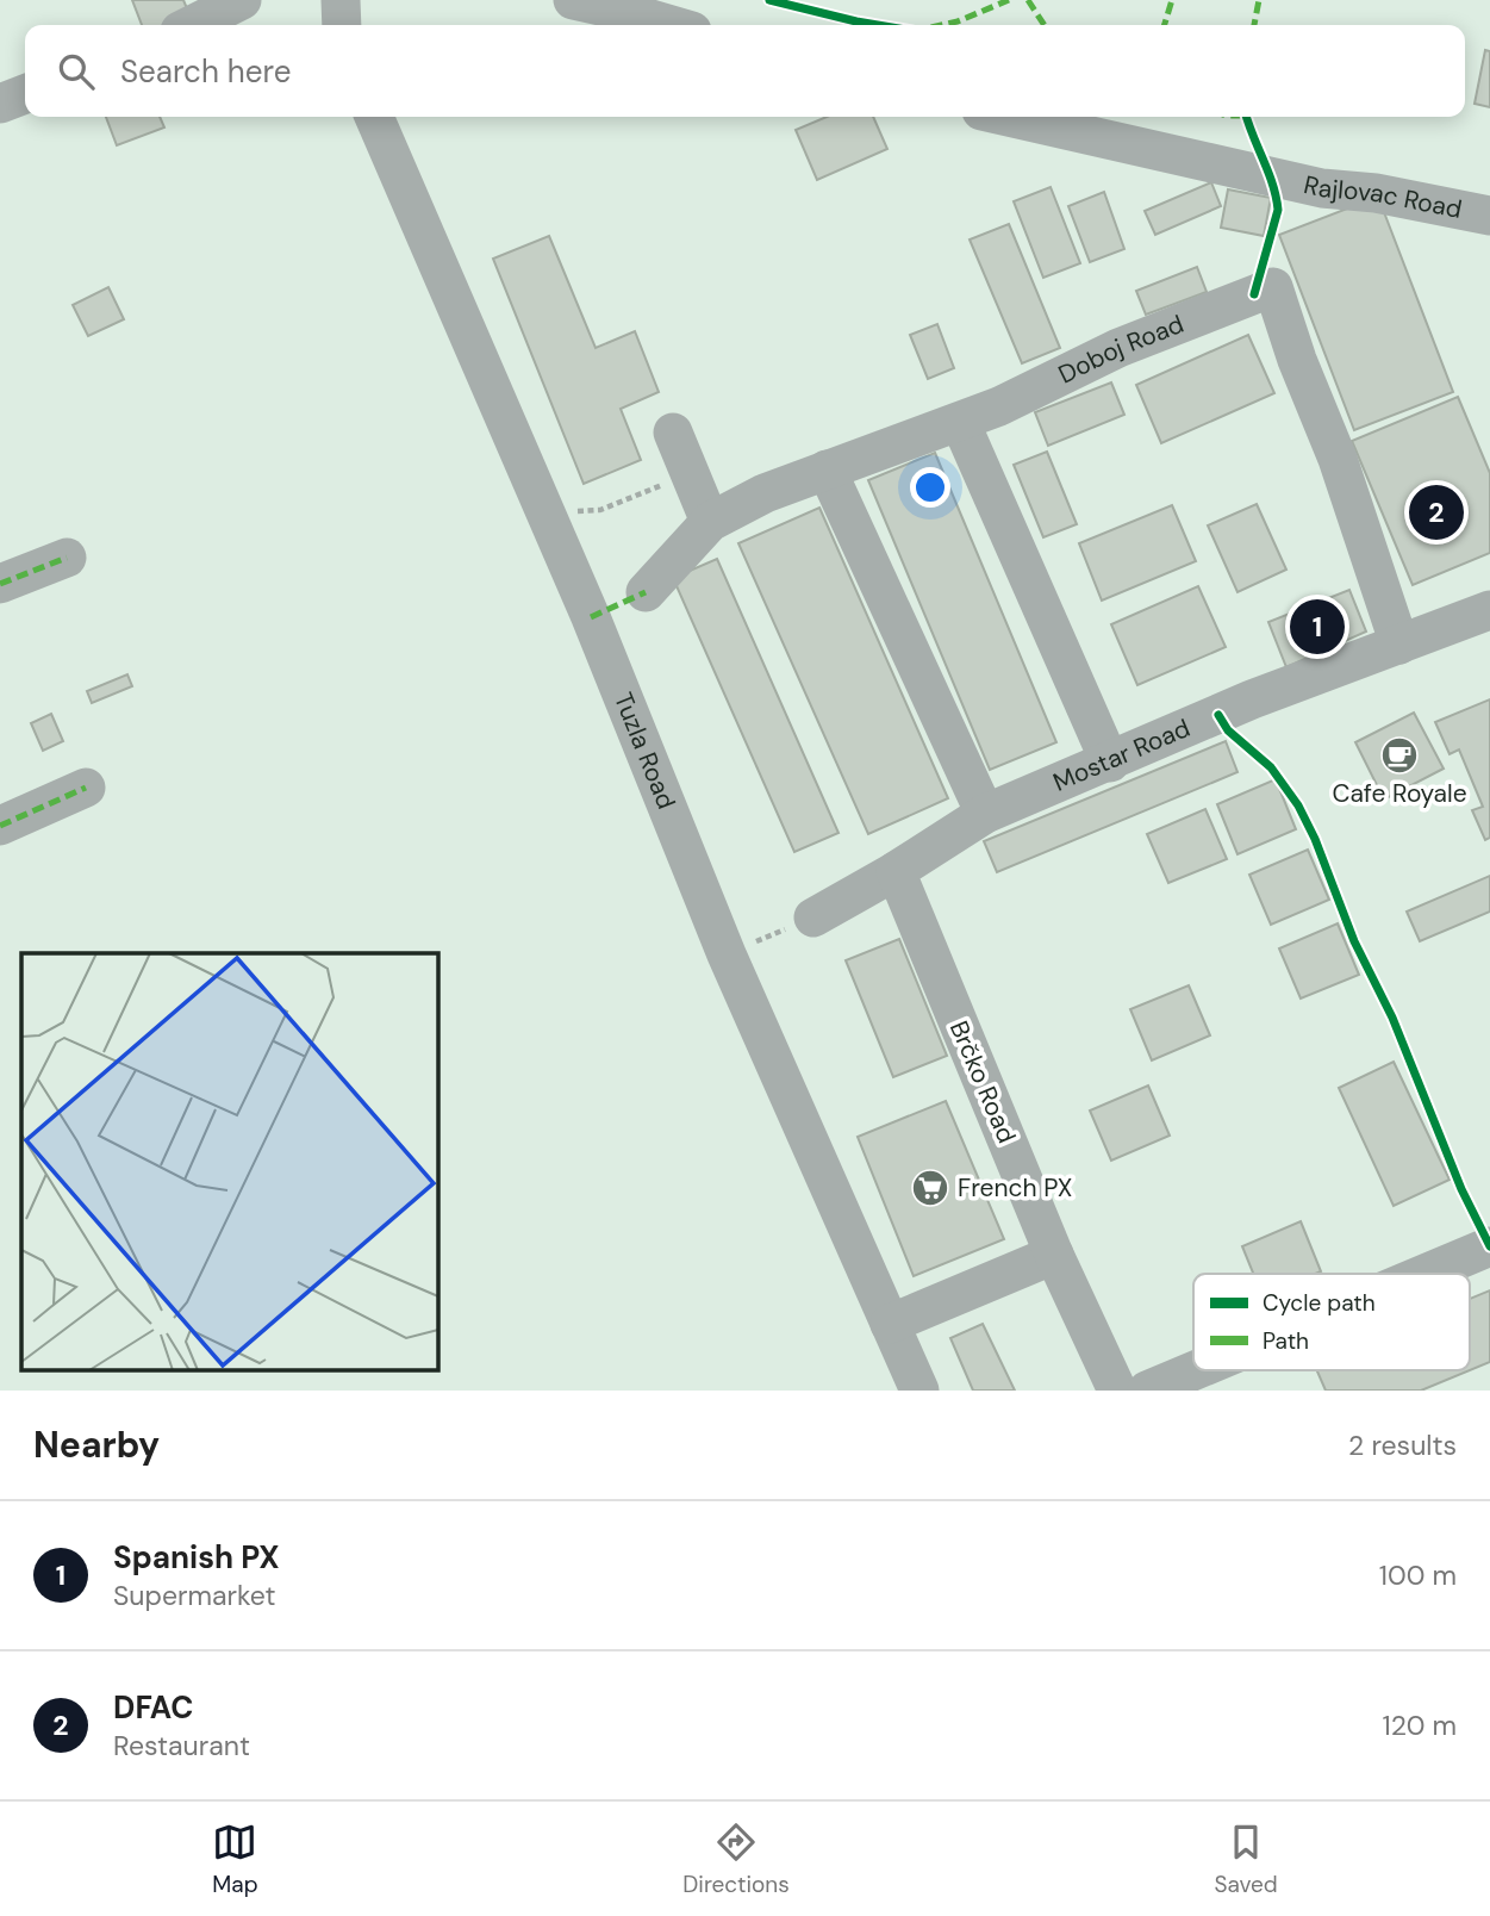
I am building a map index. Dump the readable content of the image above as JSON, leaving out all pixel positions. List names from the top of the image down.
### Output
{
  "streets": {
    "street": [
      "Rajlovac Road",
      "Doboj Road",
      "Tuzla Road",
      "Mostar Road",
      "Brčko Road"
    ]
  },
  "crossings": [
    ["Doboj Road", "Mostar Road"],
    ["Mostar Road", "Brčko Road"]
  ],
  "places": {
    "cafe": ["Cafe Royale"],
    "supermarket": ["French PX"]
  },
  "legend": ["Cycle path", "Path"],
  "page": {
    "search": "Search here",
    "pins": ["2", "1"],
    "heading": ["Nearby", "2 results"],
    "list": [
      {
        "mark": "1",
        "name": "Spanish PX",
        "note": "Supermarket",
        "value": "100 m"
      },
      {
        "mark": "2",
        "name": "DFAC",
        "note": "Restaurant",
        "value": "120 m"
      }
    ],
    "nav": ["Map", "Directions", "Saved"]
  }
}
